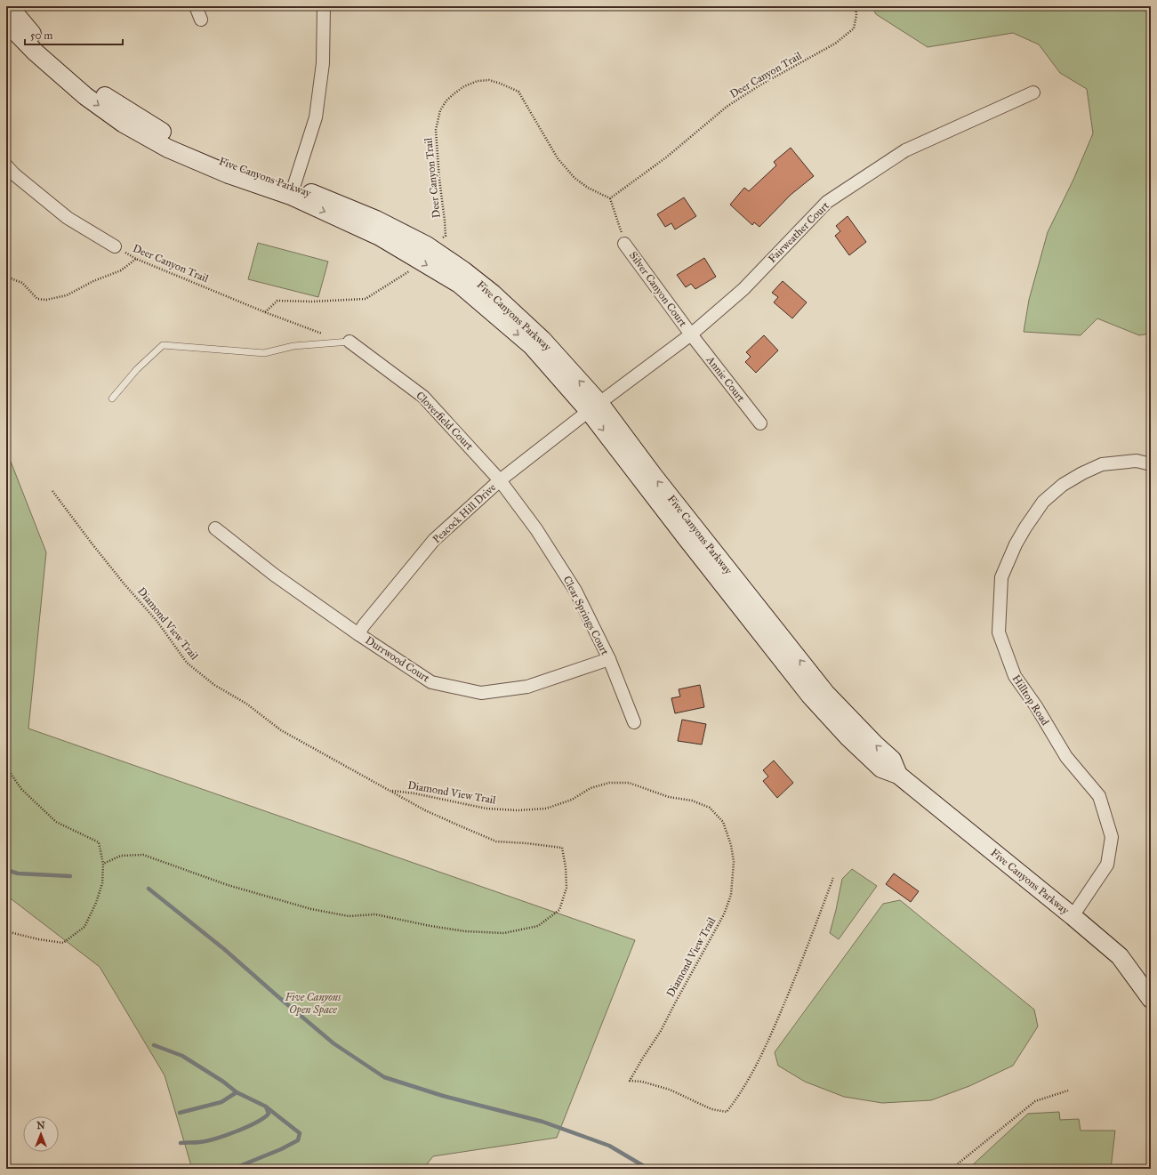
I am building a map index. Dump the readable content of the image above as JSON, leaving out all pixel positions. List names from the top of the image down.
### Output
{
  "streets": {
    "main road": ["Five Canyons Parkway"],
    "street": [
      "Fairweather Court",
      "Silver Canyon Court",
      "Annie Court",
      "Cloverfield Court",
      "Peacock Hill Drive",
      "Clear Springs Court",
      "Durrwood Court",
      "Hilltop Road"
    ],
    "path": ["Deer Canyon Trail", "Diamond View Trail"]
  },
  "crossings": [
    ["Deer Canyon Trail", "Five Canyons Parkway"],
    ["Five Canyons Parkway", "Fairweather Court"],
    ["Five Canyons Parkway", "Peacock Hill Drive"],
    ["Five Canyons Parkway", "Hilltop Road"],
    ["Fairweather Court", "Silver Canyon Court"],
    ["Fairweather Court", "Annie Court"],
    ["Fairweather Court", "Peacock Hill Drive"],
    ["Silver Canyon Court", "Annie Court"],
    ["Cloverfield Court", "Peacock Hill Drive"],
    ["Cloverfield Court", "Clear Springs Court"],
    ["Peacock Hill Drive", "Clear Springs Court"],
    ["Peacock Hill Drive", "Durrwood Court"],
    ["Clear Springs Court", "Durrwood Court"]
  ],
  "parks": ["Five Canyons Open Space"],
  "scale_bar": "50 m",
  "north": "top"
}
